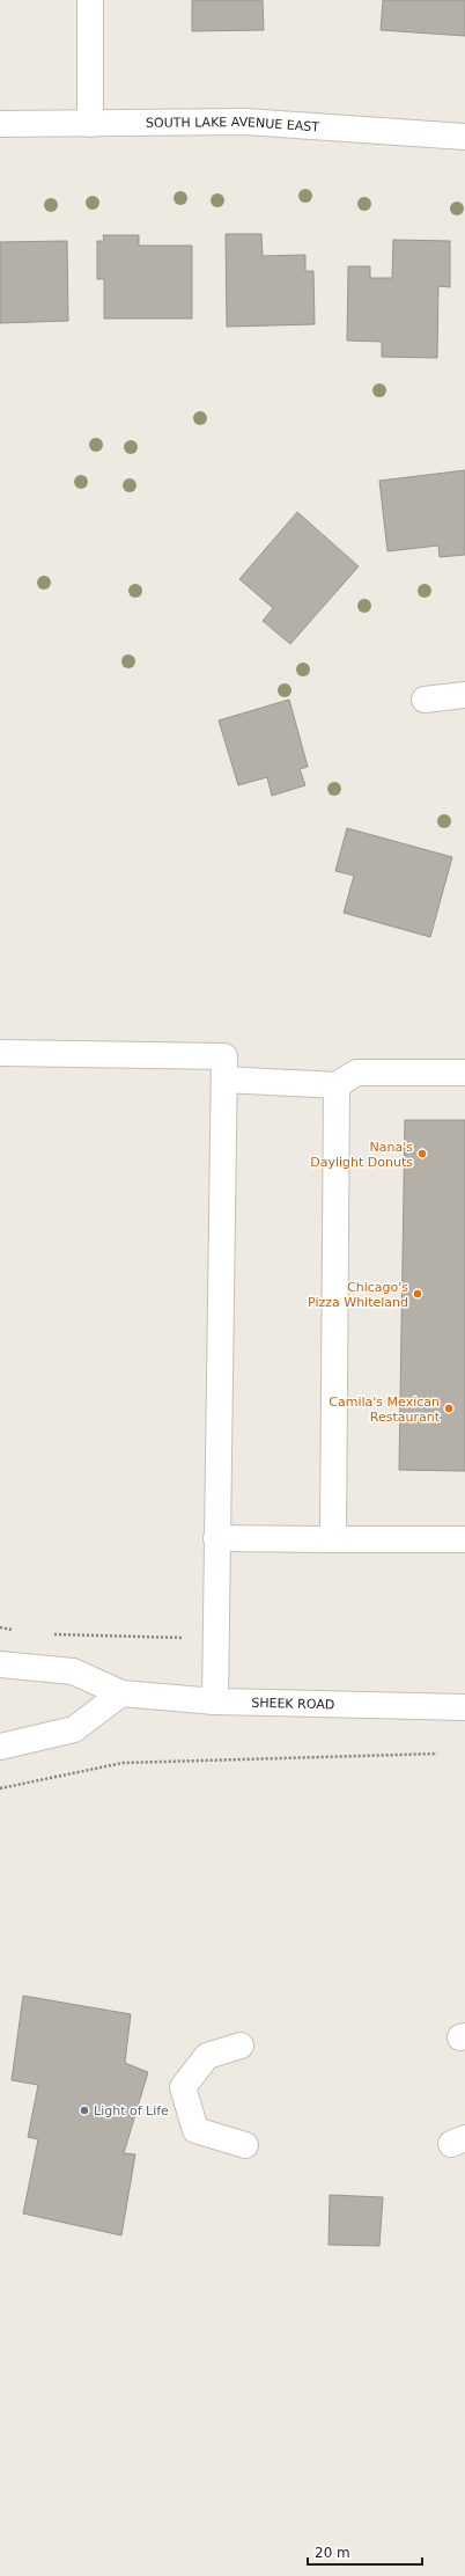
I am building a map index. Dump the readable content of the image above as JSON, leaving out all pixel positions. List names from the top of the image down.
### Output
{
  "streets": {
    "street": ["SOUTH LAKE AVENUE EAST", "SHEEK ROAD"]
  },
  "places": [
    "Nana's Daylight Donuts",
    "Chicago's Pizza Whiteland",
    "Camila's Mexican Restaurant",
    "Light of Life"
  ],
  "scale_bar": "20 m"
}
